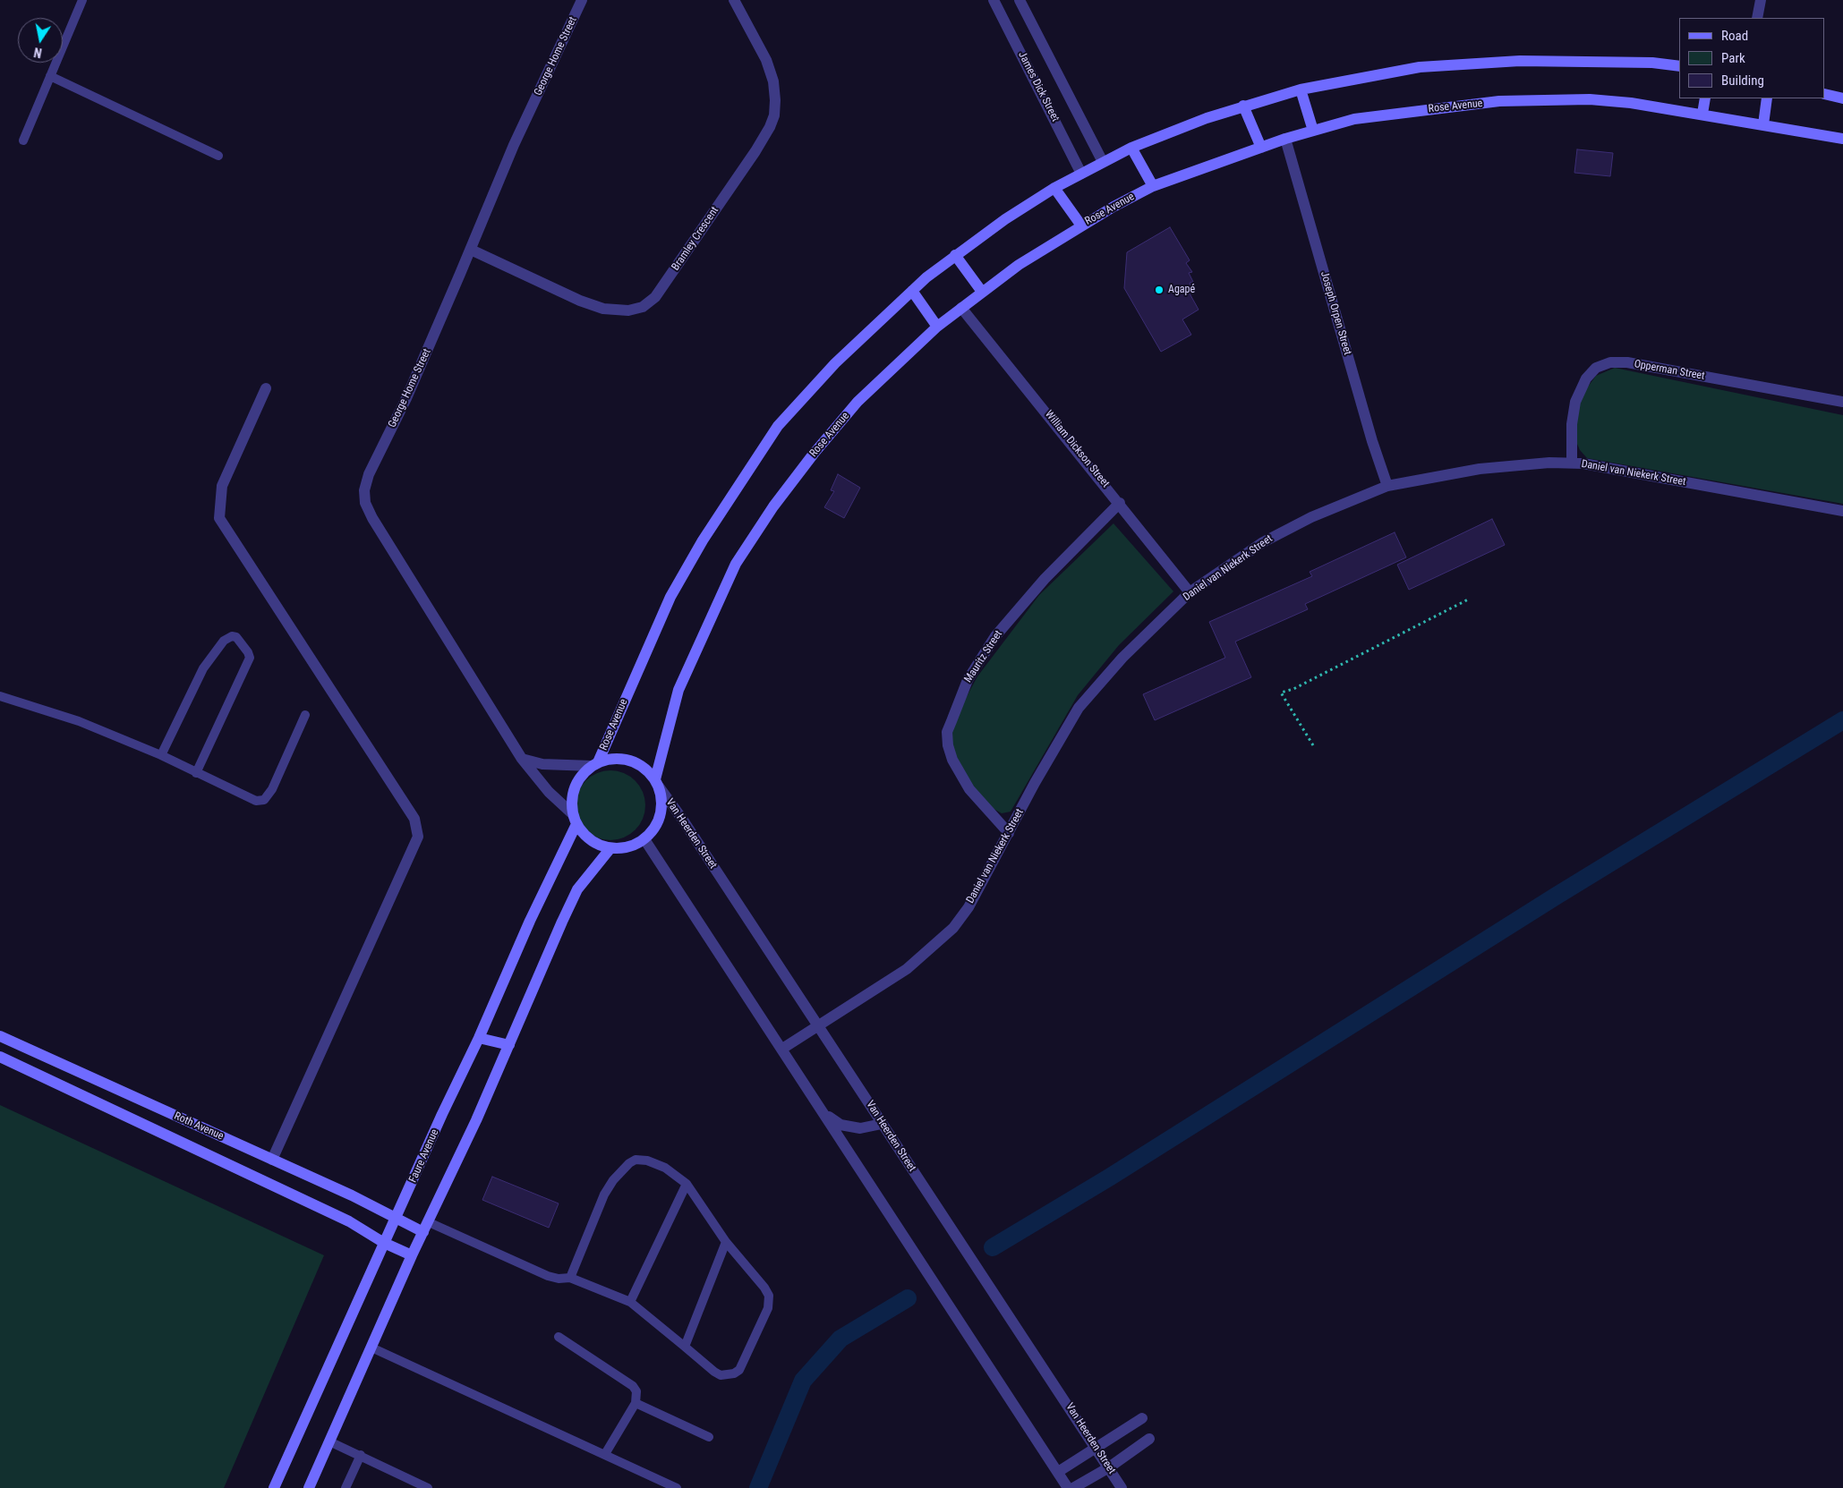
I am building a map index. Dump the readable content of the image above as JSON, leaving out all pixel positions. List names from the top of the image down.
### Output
{
  "streets": {
    "street": [
      "George Home Street",
      "James Dick Street",
      "Rose Avenue",
      "Bramley Crescent",
      "Joseph Orpen Street",
      "Opperman Street",
      "William Dickson Street",
      "Daniel van Niekerk Street",
      "Mauritz Street",
      "Van Heerden Street",
      "Roth Avenue",
      "Faure Avenue"
    ]
  },
  "crossings": [
    ["George Home Street", "Rose Avenue"],
    ["George Home Street", "Bramley Crescent"],
    ["George Home Street", "Van Heerden Street"],
    ["George Home Street", "Faure Avenue"],
    ["James Dick Street", "Rose Avenue"],
    ["Rose Avenue", "Joseph Orpen Street"],
    ["Rose Avenue", "William Dickson Street"],
    ["Rose Avenue", "Van Heerden Street"],
    ["Rose Avenue", "Faure Avenue"],
    ["Joseph Orpen Street", "Daniel van Niekerk Street"],
    ["Opperman Street", "Daniel van Niekerk Street"],
    ["William Dickson Street", "Daniel van Niekerk Street"],
    ["William Dickson Street", "Mauritz Street"],
    ["Daniel van Niekerk Street", "Mauritz Street"],
    ["Daniel van Niekerk Street", "Van Heerden Street"],
    ["Van Heerden Street", "Faure Avenue"],
    ["Roth Avenue", "Faure Avenue"]
  ],
  "places": ["Agapé"],
  "legend": ["Road", "Park", "Building"],
  "north": "bottom"
}
